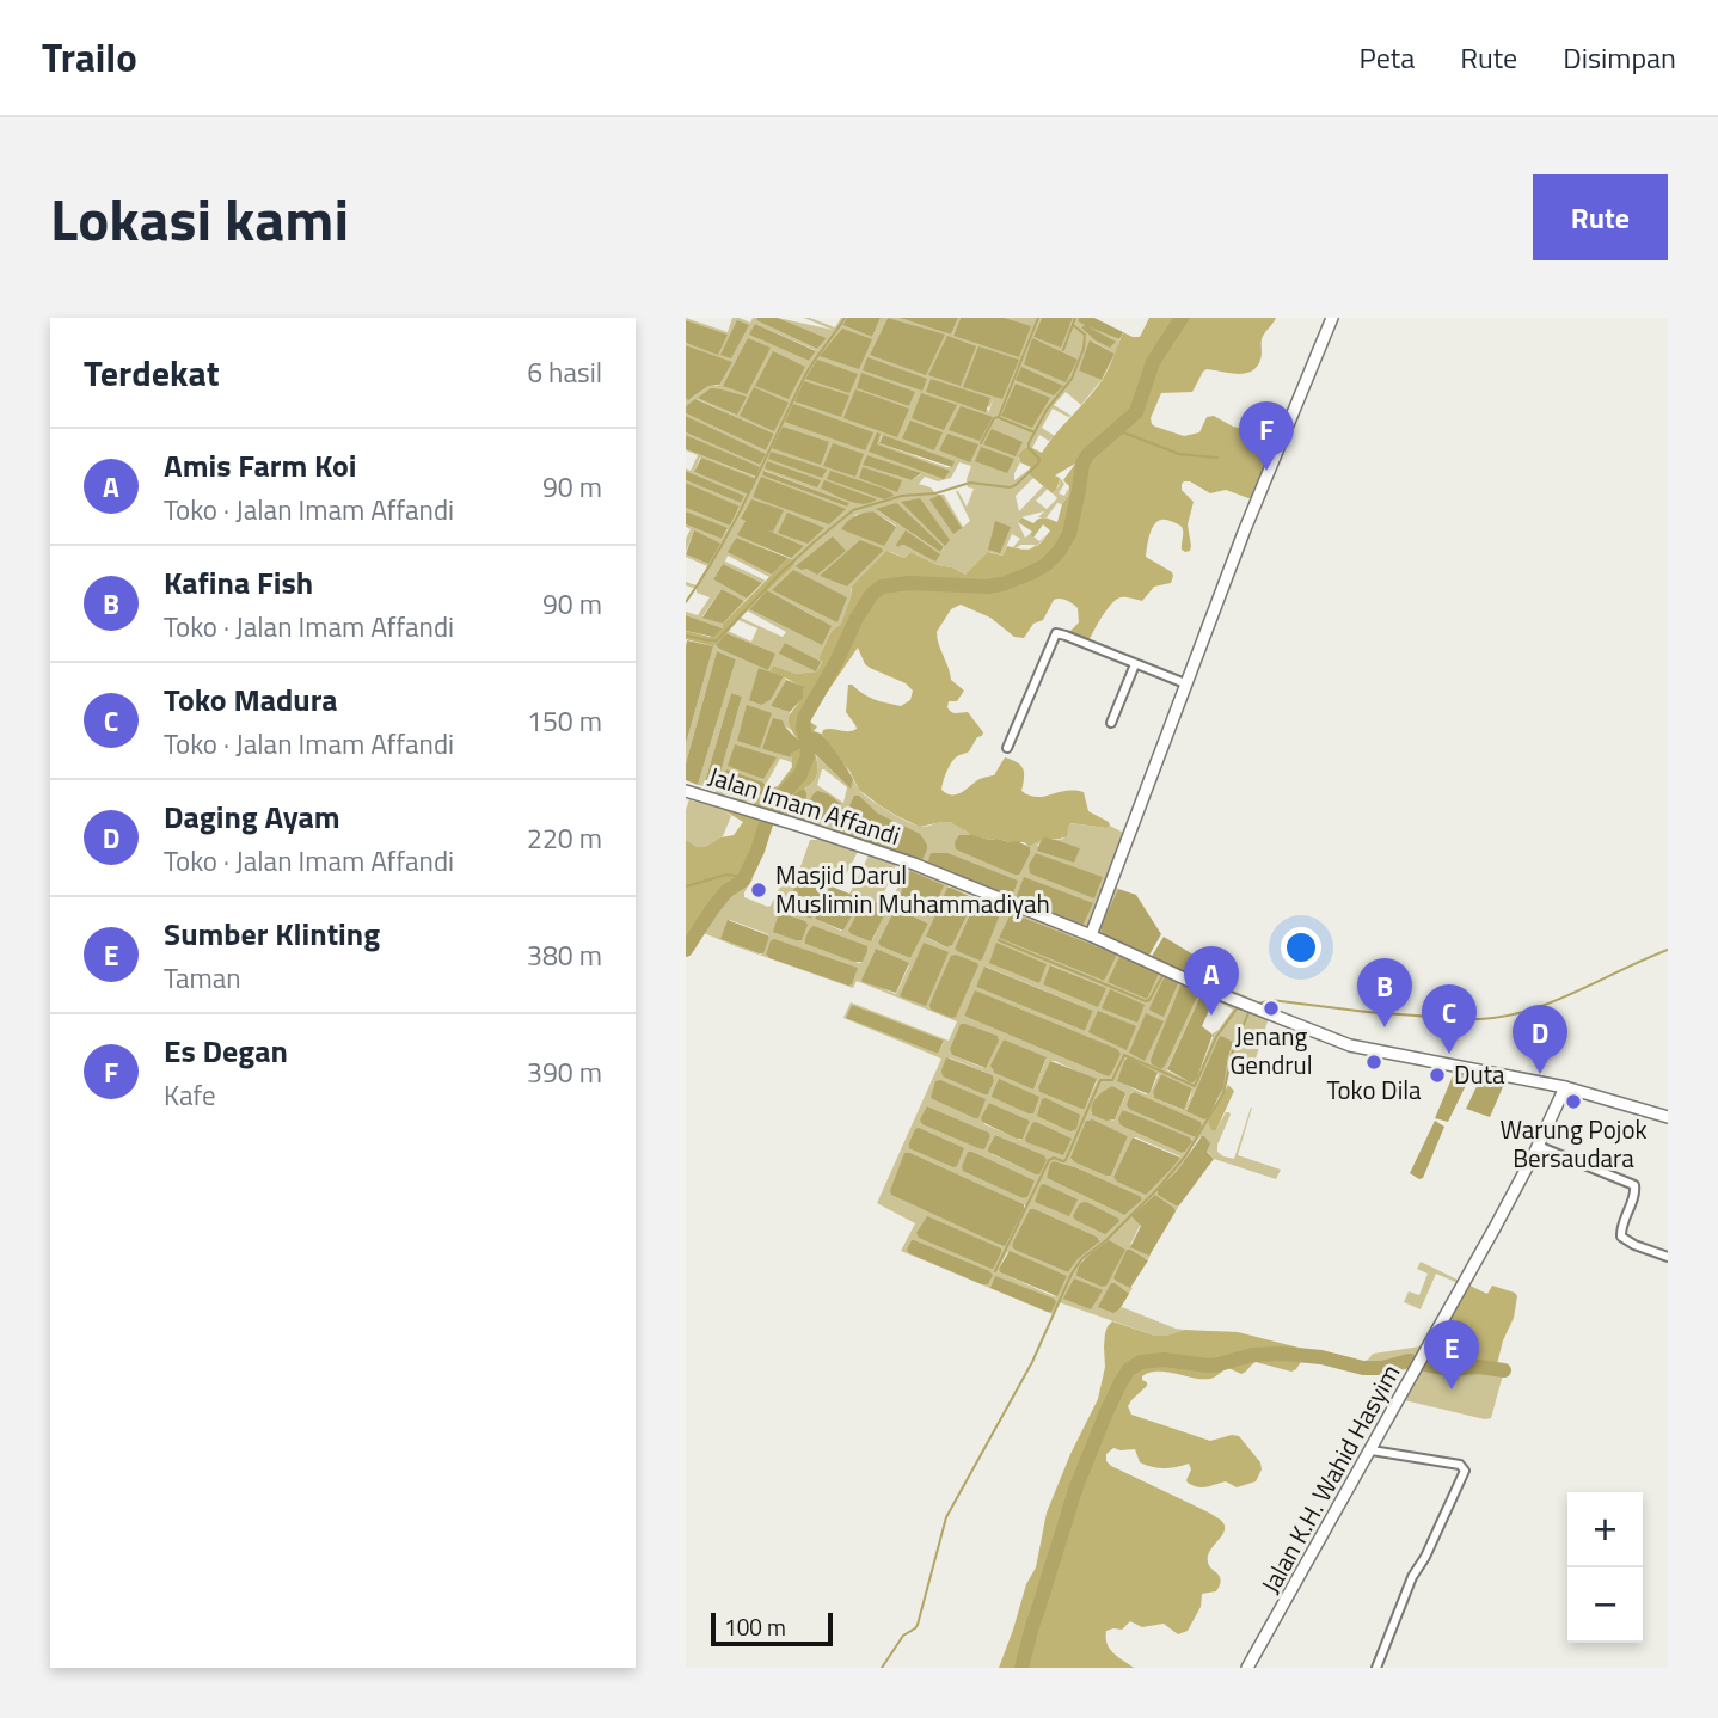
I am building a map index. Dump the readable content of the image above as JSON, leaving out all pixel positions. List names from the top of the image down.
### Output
{
  "streets": {
    "street": ["Jalan Imam Affandi", "Jalan K.H. Wahid Hasyim"]
  },
  "crossings": [
    ["Jalan Imam Affandi", "Jalan K.H. Wahid Hasyim"]
  ],
  "places": [
    "Masjid Darul Muslimin Muhammadiyah",
    "Jenang Gendrul",
    "Toko Dila",
    "Duta",
    "Warung Pojok Bersaudara"
  ],
  "scale_bar": "100 m",
  "page": {
    "header": "Trailo",
    "nav": ["Peta", "Rute", "Disimpan"],
    "title": "Lokasi kami",
    "buttons": "Rute",
    "heading": ["Terdekat", "6 hasil"],
    "pins": [
      "F",
      "A",
      "B",
      "C",
      "D",
      "E"
    ],
    "list": [
      {
        "mark": "A",
        "name": "Amis Farm Koi",
        "note": "Toko · Jalan Imam Affandi",
        "value": "90 m"
      },
      {
        "mark": "B",
        "name": "Kafina Fish",
        "note": "Toko · Jalan Imam Affandi",
        "value": "90 m"
      },
      {
        "mark": "C",
        "name": "Toko Madura",
        "note": "Toko · Jalan Imam Affandi",
        "value": "150 m"
      },
      {
        "mark": "D",
        "name": "Daging Ayam",
        "note": "Toko · Jalan Imam Affandi",
        "value": "220 m"
      },
      {
        "mark": "E",
        "name": "Sumber Klinting",
        "note": "Taman",
        "value": "380 m"
      },
      {
        "mark": "F",
        "name": "Es Degan",
        "note": "Kafe",
        "value": "390 m"
      }
    ],
    "map_buttons": ["+", "−"],
    "scale": "100 m"
  }
}
